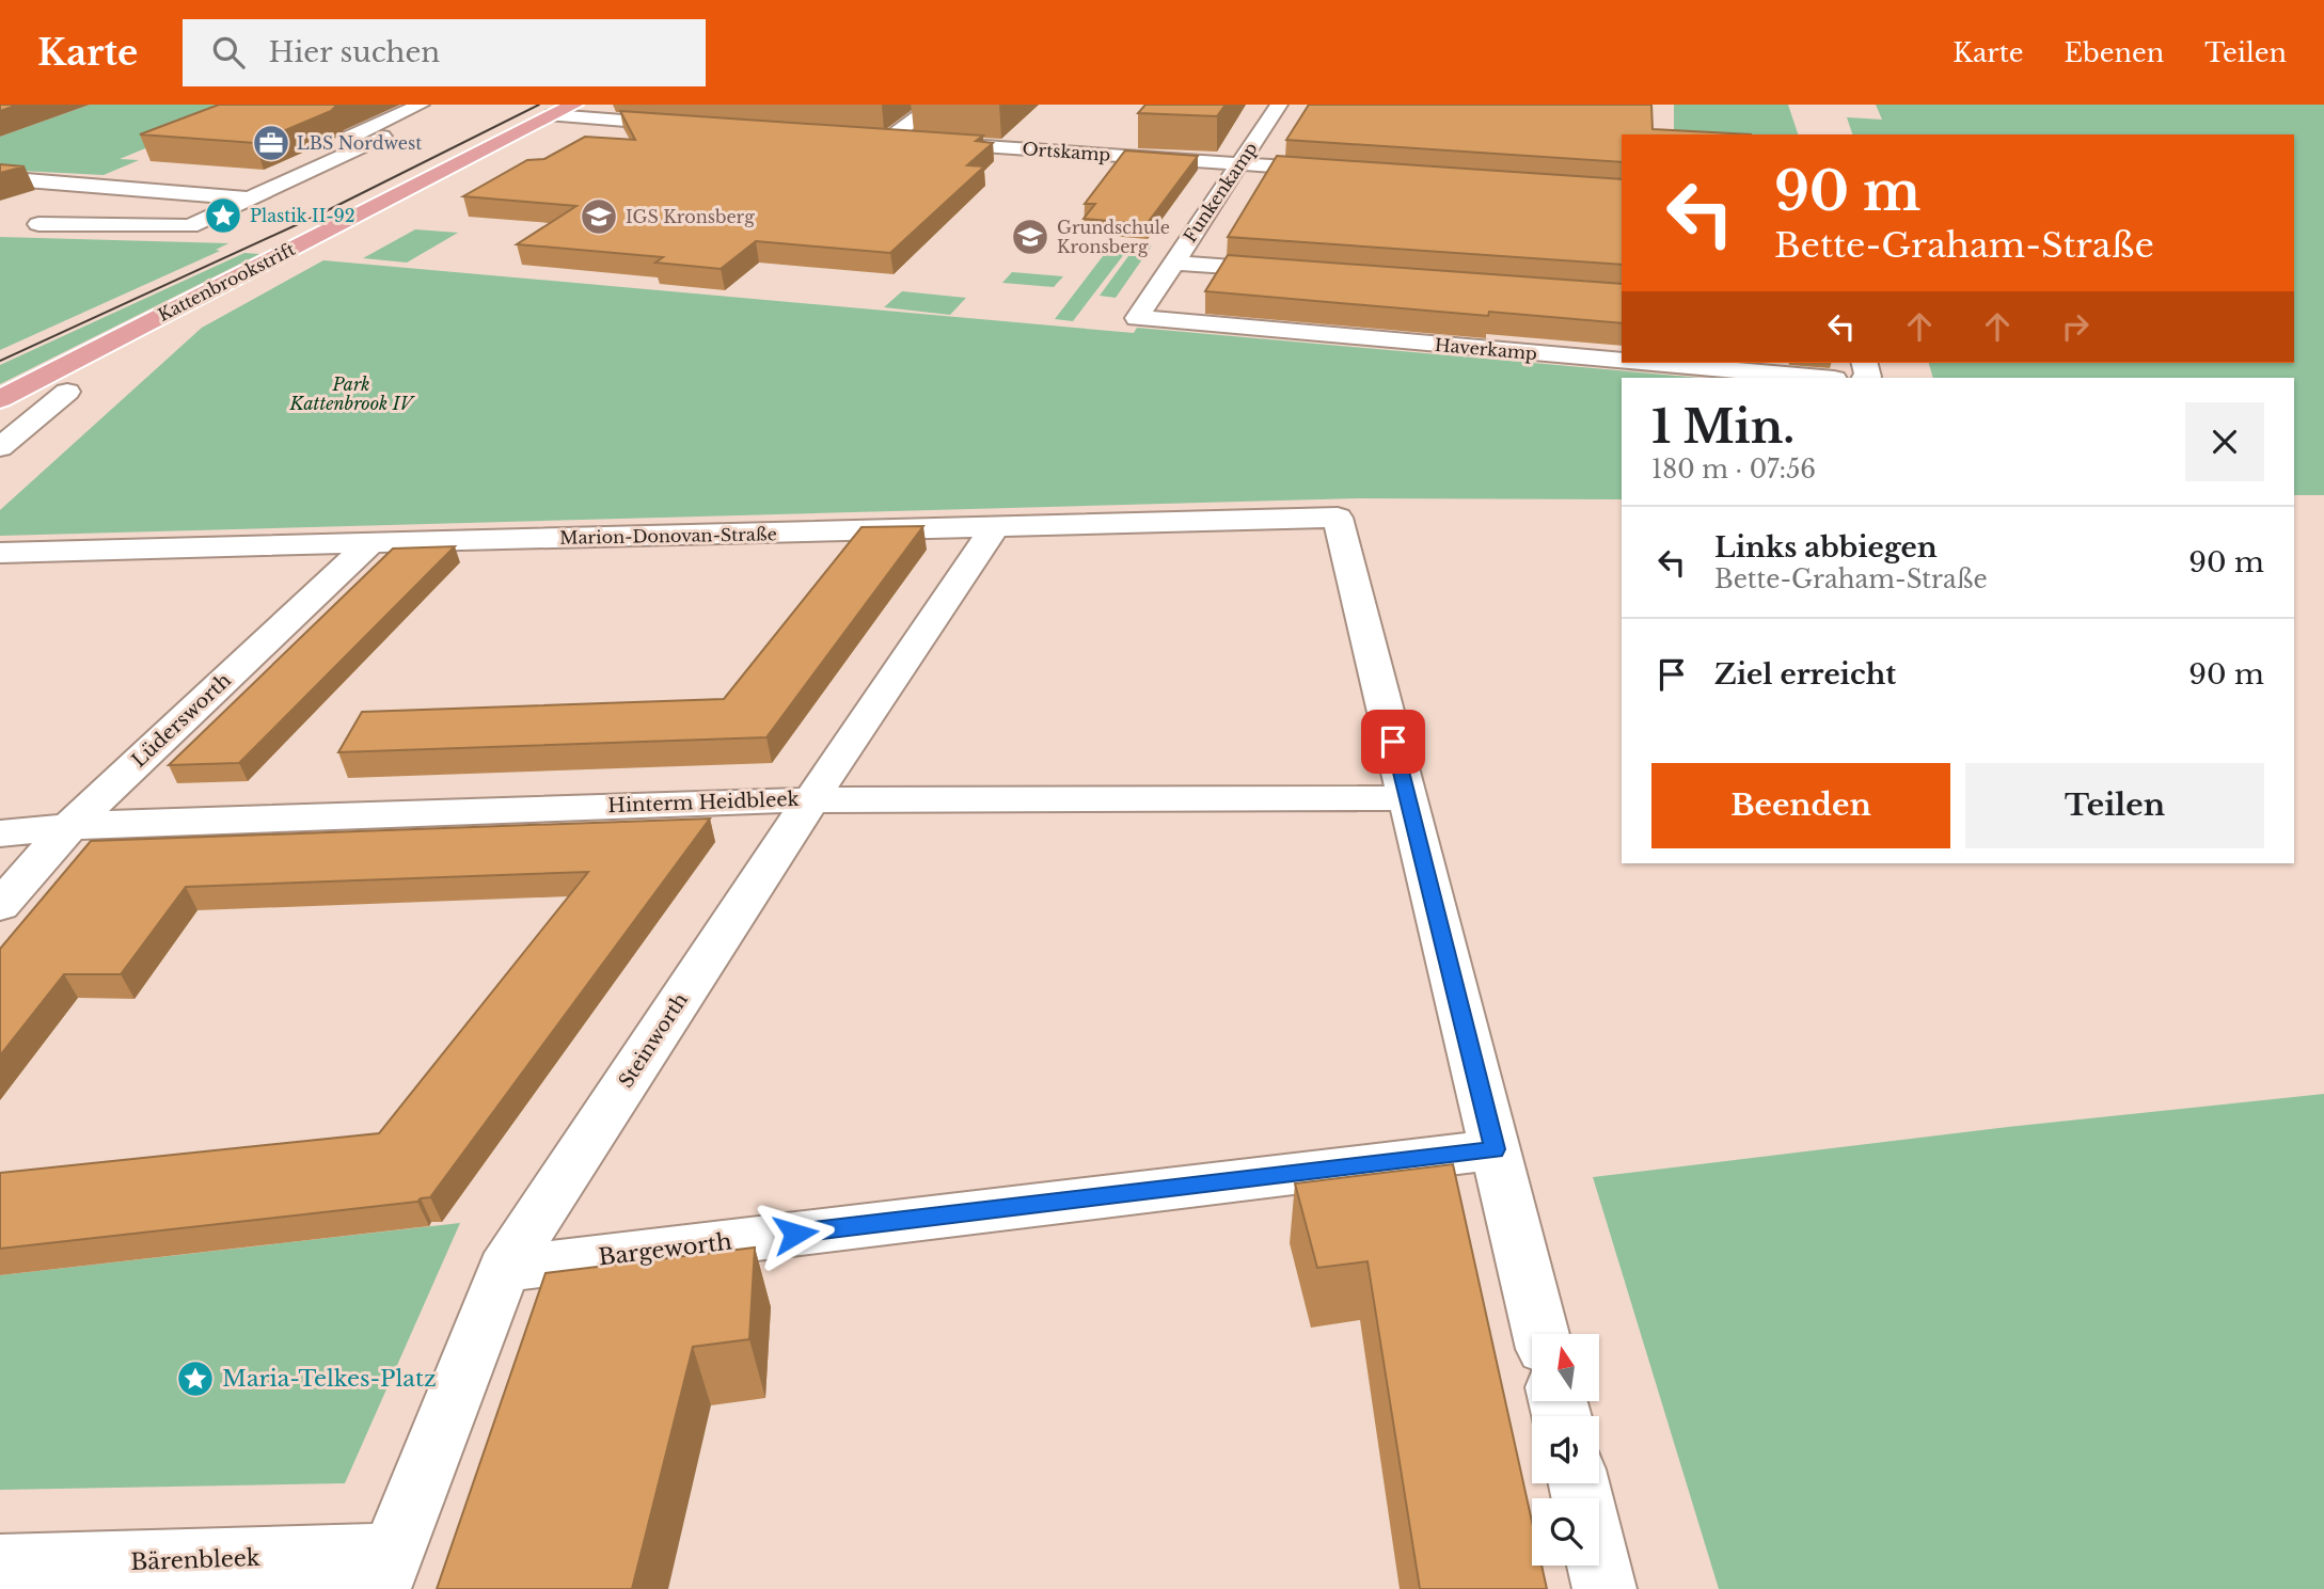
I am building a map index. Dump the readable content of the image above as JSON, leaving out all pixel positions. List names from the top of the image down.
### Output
{
  "streets": {
    "main road": ["Kattenbrookstrift"],
    "street": [
      "Ortskamp",
      "Funkenkamp",
      "Haverkamp",
      "Marion-Donovan-Straße",
      "Lüdersworth",
      "Hinterm Heidbleek",
      "Steinworth",
      "Bargeworth",
      "Bärenbleek"
    ]
  },
  "crossings": [
    ["Ortskamp", "Funkenkamp"],
    ["Funkenkamp", "Haverkamp"],
    ["Marion-Donovan-Straße", "Lüdersworth"],
    ["Marion-Donovan-Straße", "Hinterm Heidbleek"],
    ["Marion-Donovan-Straße", "Steinworth"],
    ["Lüdersworth", "Hinterm Heidbleek"],
    ["Hinterm Heidbleek", "Steinworth"],
    ["Steinworth", "Bargeworth"],
    ["Steinworth", "Bärenbleek"]
  ],
  "parks": ["Park Kattenbrook IV"],
  "places": {
    "office": ["LBS Nordwest"],
    "place": ["Plastik II-92", "Maria-Telkes-Platz"],
    "school or university": ["IGS Kronsberg", "Grundschule Kronsberg"]
  },
  "north": "top",
  "page": {
    "header": "Karte",
    "search": "Hier suchen",
    "nav": ["Karte", "Ebenen", "Teilen"],
    "turn": ["90 m", "Bette-Graham-Straße"],
    "heading": ["1 Min.", "180 m · 07:56"],
    "list": [
      {
        "name": "Links abbiegen",
        "note": "Bette-Graham-Straße",
        "value": "90 m"
      },
      {
        "name": "Ziel erreicht",
        "value": "90 m"
      }
    ],
    "buttons": ["Beenden", "Teilen"]
  }
}
